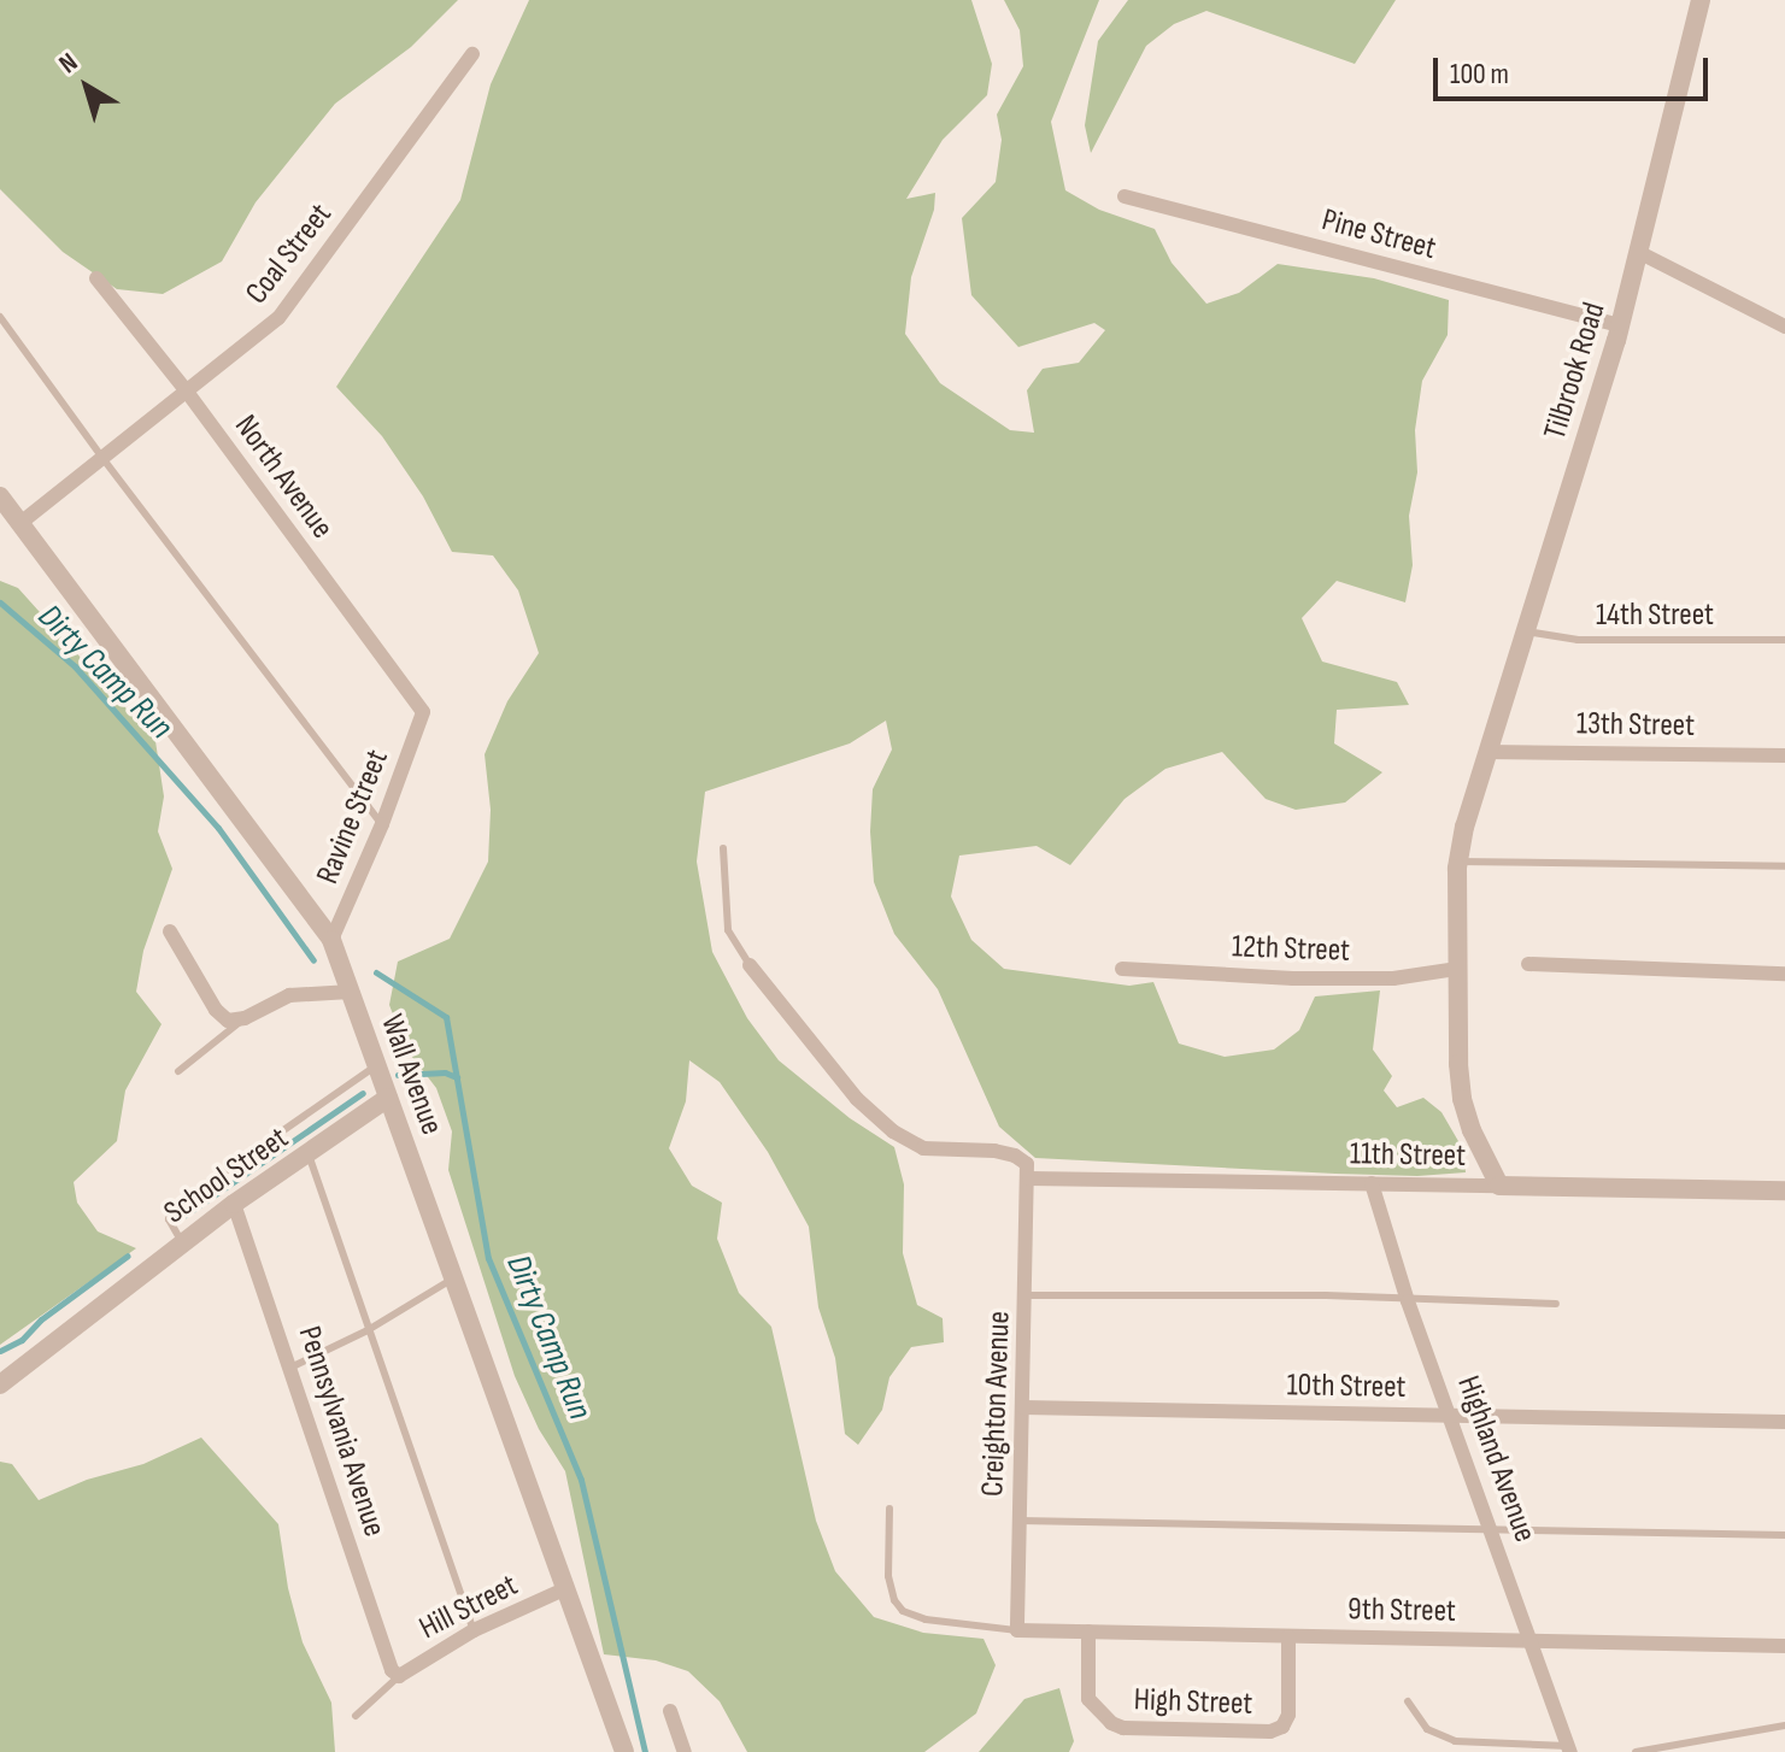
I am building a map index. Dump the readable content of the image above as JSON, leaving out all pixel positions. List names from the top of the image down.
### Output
{
  "streets": {
    "street": [
      "Pine Street",
      "Coal Street",
      "Tilbrook Road",
      "North Avenue",
      "13th Street",
      "Ravine Street",
      "12th Street",
      "Wall Avenue",
      "11th Street",
      "School Street",
      "10th Street",
      "Creighton Avenue",
      "Pennsylvania Avenue",
      "Highland Avenue",
      "Hill Street",
      "9th Street",
      "High Street"
    ],
    "lane": ["14th Street"]
  },
  "crossings": [
    ["Pine Street", "Tilbrook Road"],
    ["Coal Street", "North Avenue"],
    ["Coal Street", "Wall Avenue"],
    ["Tilbrook Road", "14th Street"],
    ["Tilbrook Road", "13th Street"],
    ["North Avenue", "Ravine Street"],
    ["Ravine Street", "Wall Avenue"],
    ["Wall Avenue", "School Street"],
    ["Wall Avenue", "Hill Street"],
    ["11th Street", "Creighton Avenue"],
    ["11th Street", "Highland Avenue"],
    ["School Street", "Pennsylvania Avenue"],
    ["10th Street", "Creighton Avenue"],
    ["10th Street", "Highland Avenue"],
    ["Creighton Avenue", "9th Street"],
    ["Pennsylvania Avenue", "Hill Street"],
    ["Highland Avenue", "9th Street"],
    ["9th Street", "High Street"]
  ],
  "water": ["Dirty Camp Run"],
  "scale_bar": "100 m",
  "north": "top left"
}
